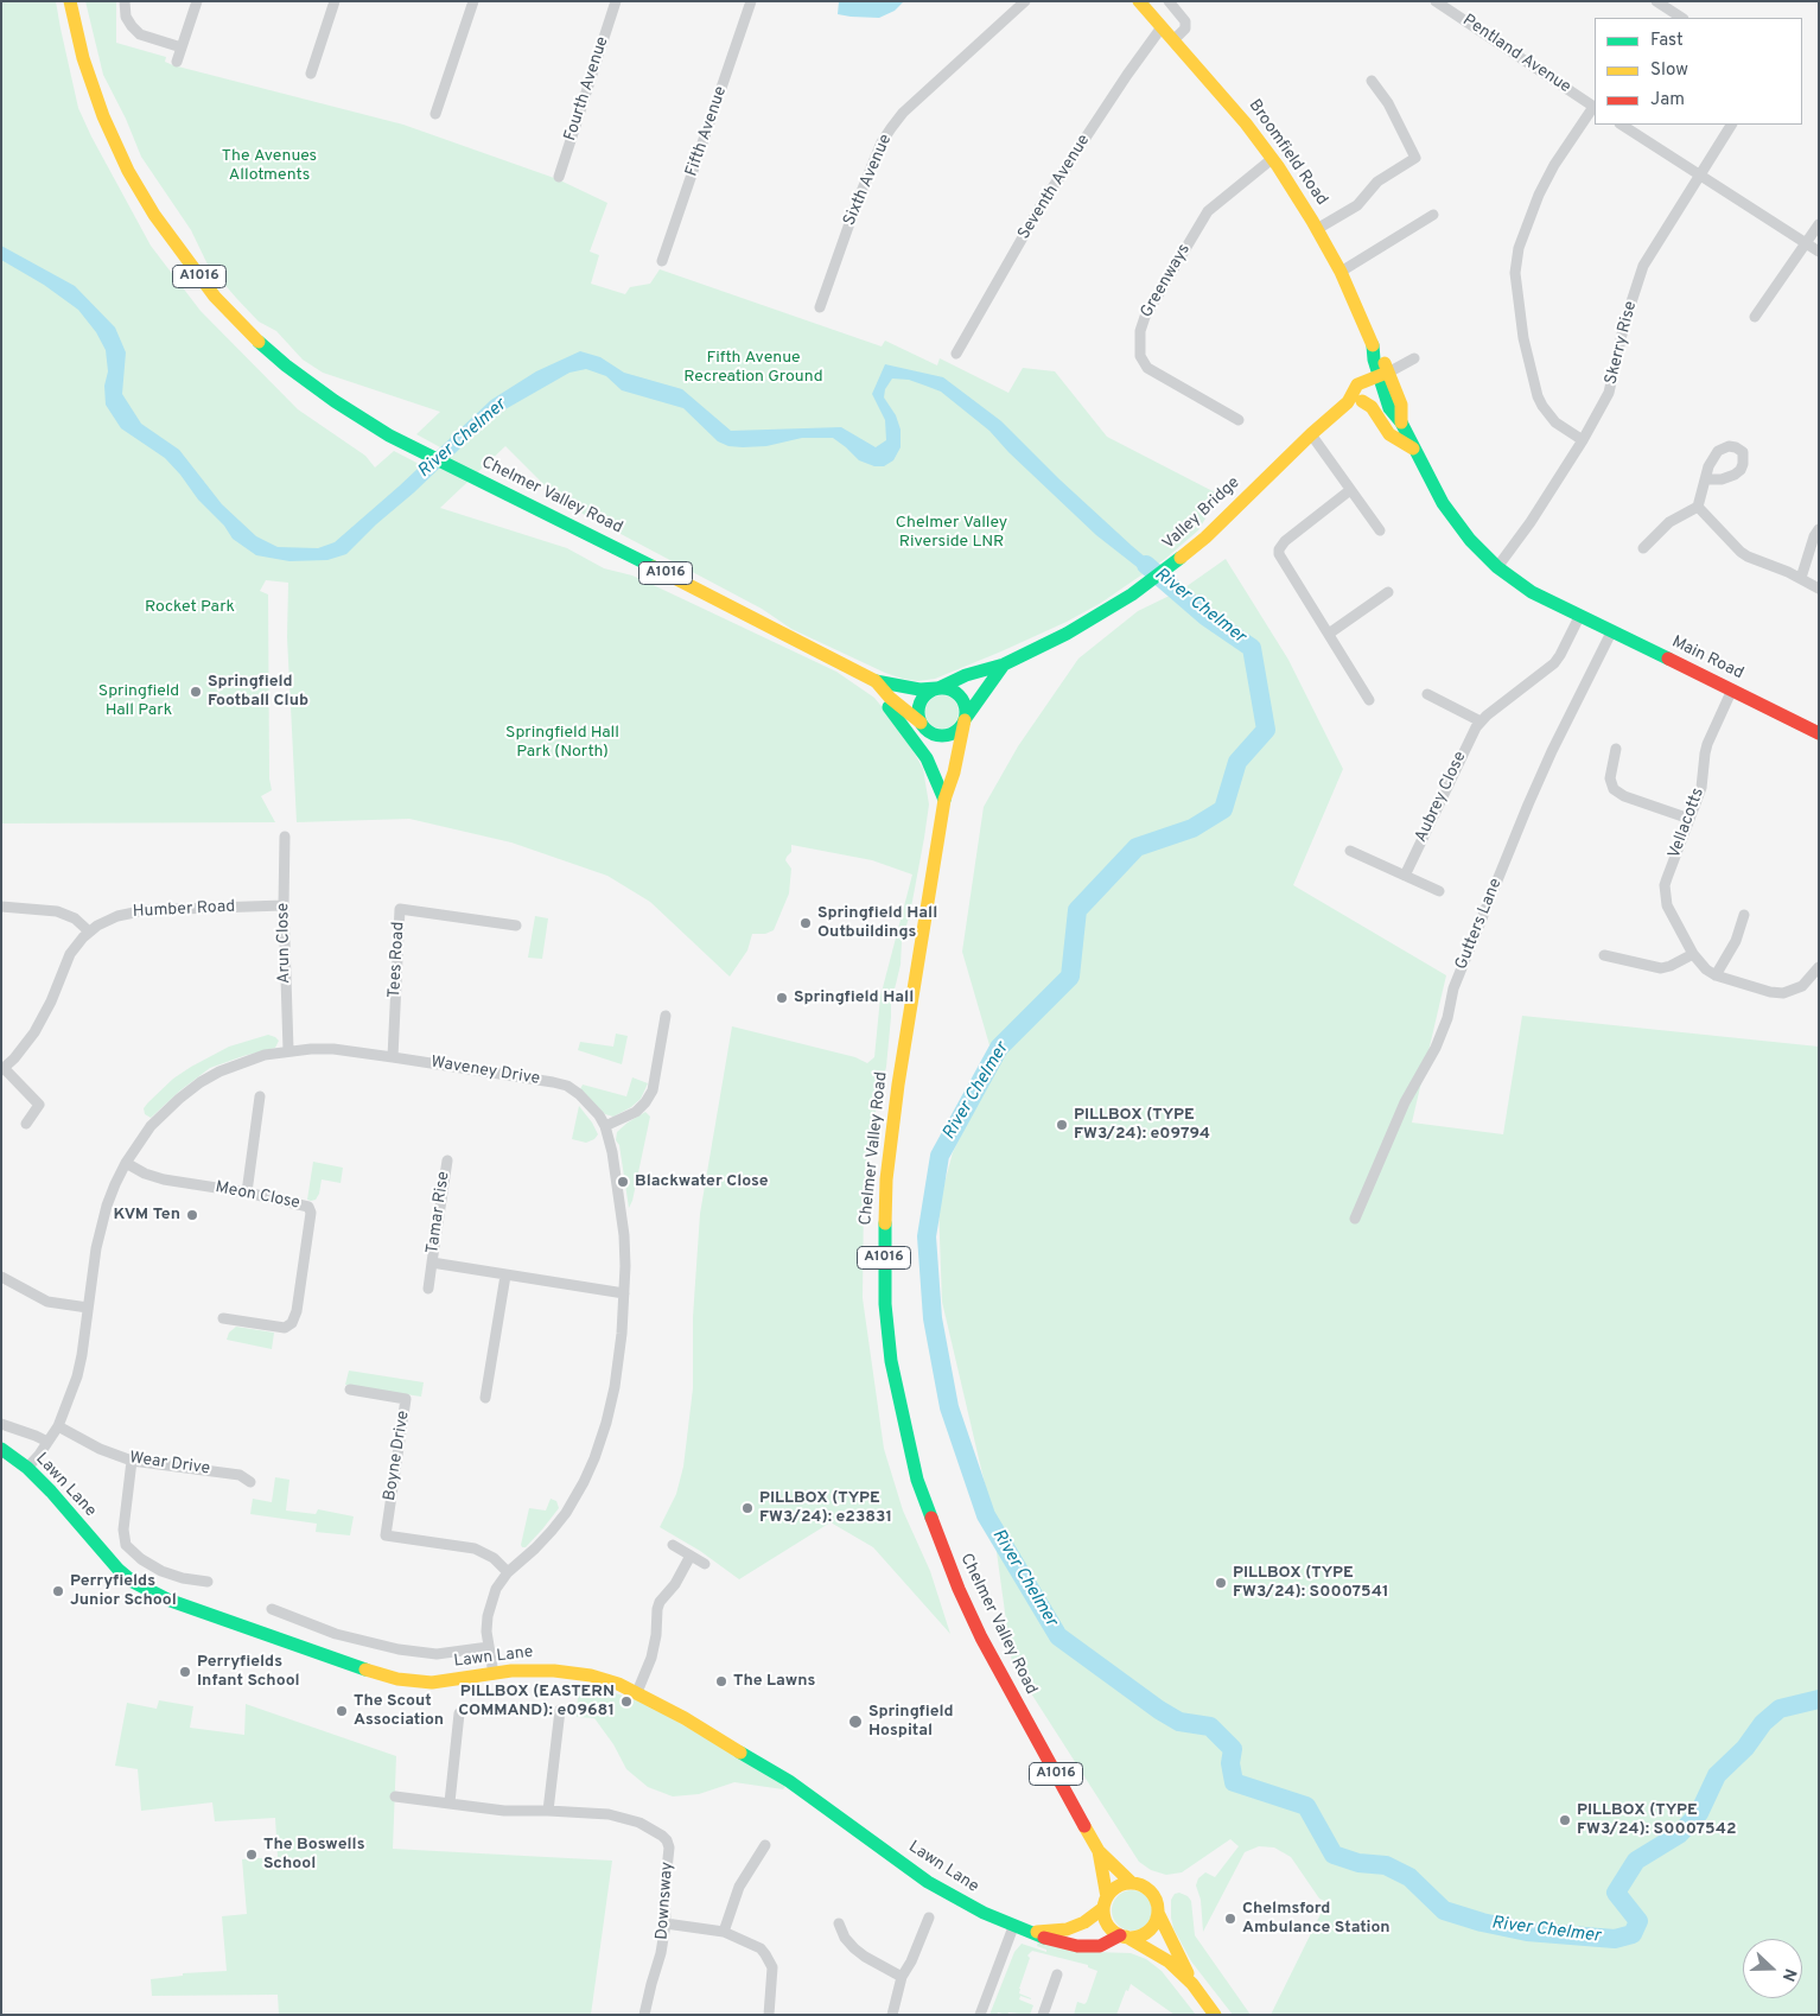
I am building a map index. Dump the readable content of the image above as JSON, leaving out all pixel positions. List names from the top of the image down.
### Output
{
  "streets": {
    "main road": [
      "Broomfield Road",
      "A1016",
      "Chelmer Valley Road",
      "Valley Bridge",
      "Main Road",
      "Lawn Lane"
    ],
    "street": [
      "Pentland Avenue",
      "Fourth Avenue",
      "Fifth Avenue",
      "Sixth Avenue",
      "Seventh Avenue",
      "Greenways",
      "Skerry Rise",
      "Aubrey Close",
      "Vellacotts",
      "Humber Road",
      "Gutters Lane",
      "Arun Close",
      "Tees Road",
      "Waveney Drive",
      "Meon Close",
      "Tamar Rise",
      "Boyne Drive",
      "Wear Drive",
      "Downsway"
    ]
  },
  "crossings": [
    ["Broomfield Road", "Seventh Avenue"],
    ["Broomfield Road", "Greenways"],
    ["Broomfield Road", "Skerry Rise"],
    ["Broomfield Road", "Valley Bridge"],
    ["Broomfield Road", "Main Road"],
    ["Broomfield Road", "Aubrey Close"],
    ["A1016", "Chelmer Valley Road"],
    ["A1016", "Lawn Lane"],
    ["Chelmer Valley Road", "Valley Bridge"],
    ["Chelmer Valley Road", "Lawn Lane"],
    ["Main Road", "Aubrey Close"],
    ["Main Road", "Vellacotts"],
    ["Main Road", "Gutters Lane"],
    ["Humber Road", "Arun Close"],
    ["Arun Close", "Waveney Drive"],
    ["Tees Road", "Waveney Drive"],
    ["Waveney Drive", "Meon Close"],
    ["Waveney Drive", "Tamar Rise"],
    ["Waveney Drive", "Boyne Drive"],
    ["Waveney Drive", "Wear Drive"],
    ["Waveney Drive", "Lawn Lane"]
  ],
  "water": ["River Chelmer"],
  "parks": [
    "The Avenues Allotments",
    "Fifth Avenue Recreation Ground",
    "Chelmer Valley Riverside LNR",
    "Rocket Park",
    "Springfield Hall Park",
    "Springfield Hall Park (North)"
  ],
  "places": [
    "Springfield Football Club",
    "Springfield Hall Outbuildings",
    "Springfield Hall",
    "PILLBOX (TYPE FW3/24): e09794",
    "Blackwater Close",
    "KVM Ten",
    "PILLBOX (TYPE FW3/24): e23831",
    "PILLBOX (TYPE FW3/24): S0007541",
    "Perryfields Junior School",
    "Perryfields Infant School",
    "The Lawns",
    "PILLBOX (EASTERN COMMAND): e09681",
    "The Scout Association",
    "Springfield Hospital",
    "PILLBOX (TYPE FW3/24): S0007542",
    "The Boswells School",
    "Chelmsford Ambulance Station"
  ],
  "legend": ["Fast", "Slow", "Jam"],
  "north": "right"
}
